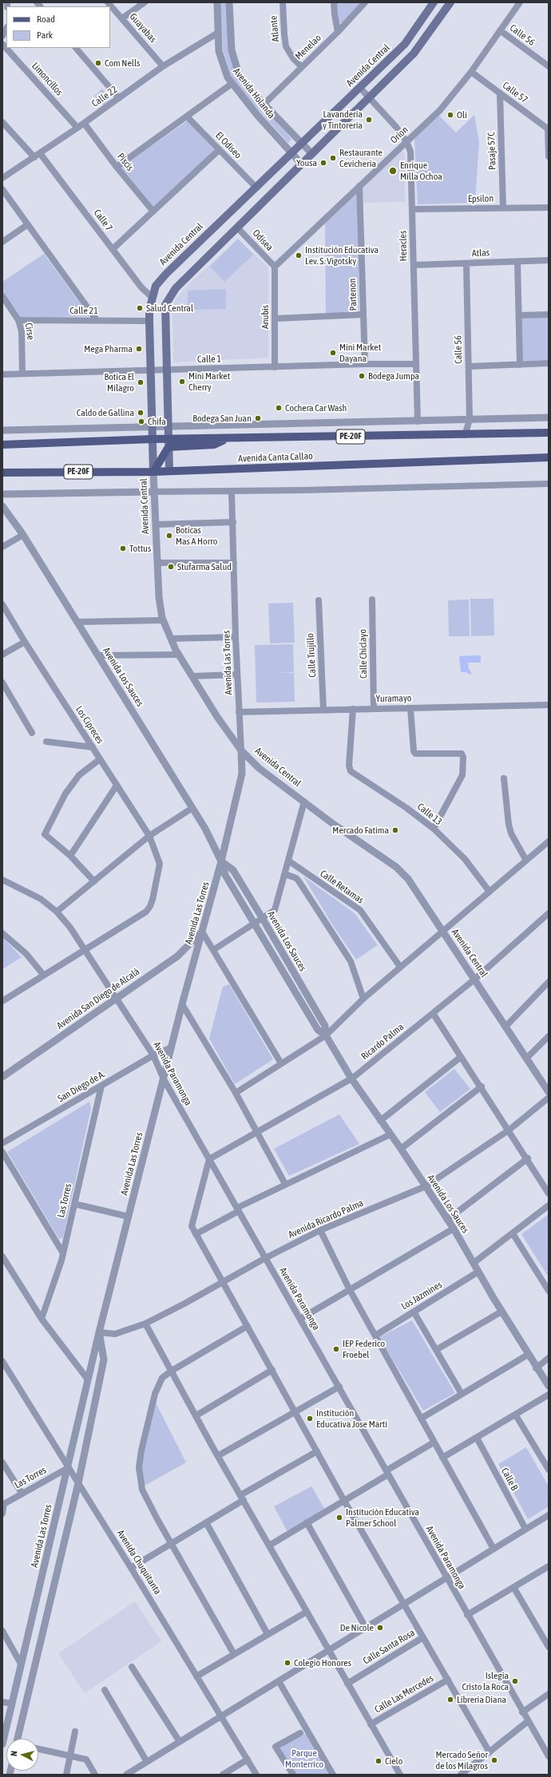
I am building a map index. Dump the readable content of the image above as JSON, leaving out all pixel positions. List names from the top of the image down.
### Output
{
  "streets": {
    "main road": ["Avenida Central", "PE-20F", "Avenida Canta Callao"],
    "street": [
      "Guayabas",
      "Atlante",
      "Calle 56",
      "Menelao",
      "Limoncillos",
      "Calle 57",
      "Avenida Holanda",
      "Calle 22",
      "Orion",
      "El Odiseo",
      "Pasaje 57C",
      "Piscis",
      "Epsilon",
      "Calle 7",
      "Odisea",
      "Heracles",
      "Atlas",
      "Partenon",
      "Calle 21",
      "Anubis",
      "Cirse",
      "Calle 1",
      "Calle Chiclayo",
      "Calle Trujillo",
      "Avenida Las Torres",
      "Avenida Los Sauces",
      "Yuramayo",
      "Los Cipreces",
      "Calle 13",
      "Calle Retamas",
      "Avenida San Diego de Alcalá",
      "Ricardo Palma",
      "Avenida Paramonga",
      "San Diego de A.",
      "Las Torres",
      "Avenida Ricardo Palma",
      "Los Jazmines",
      "Calle B",
      "Avenida Chuquitanta",
      "Calle Santa Rosa",
      "Calle Las Mercedes"
    ]
  },
  "crossings": [
    ["Guayabas", "Calle 22"],
    ["Atlante", "Menelao"],
    ["Calle 56", "Orion"],
    ["Calle 56", "Atlas"],
    ["Calle 56", "Avenida Canta Callao"],
    ["Menelao", "Avenida Holanda"],
    ["Avenida Central", "Avenida Holanda"],
    ["Avenida Central", "El Odiseo"],
    ["Avenida Central", "Calle 7"],
    ["Avenida Central", "Heracles"],
    ["Avenida Central", "Calle 21"],
    ["Avenida Central", "Calle 1"],
    ["Avenida Central", "Avenida Canta Callao"],
    ["Avenida Central", "Avenida Las Torres"],
    ["Avenida Central", "Ricardo Palma"],
    ["Limoncillos", "Calle 22"],
    ["Calle 57", "Orion"],
    ["Calle 57", "Pasaje 57C"],
    ["Avenida Holanda", "Calle 22"],
    ["Calle 22", "Piscis"],
    ["Calle 22", "Calle 7"],
    ["Orion", "Odisea"],
    ["Orion", "Heracles"],
    ["Orion", "Partenon"],
    ["Orion", "Anubis"],
    ["Pasaje 57C", "Epsilon"],
    ["Epsilon", "Heracles"],
    ["Odisea", "Anubis"],
    ["Heracles", "Atlas"],
    ["Heracles", "Calle 1"],
    ["Partenon", "Calle 1"],
    ["Calle 21", "Cirse"],
    ["Anubis", "Calle 1"],
    ["Cirse", "Calle 1"],
    ["Calle Chiclayo", "Yuramayo"],
    ["Calle Trujillo", "Yuramayo"],
    ["Avenida Las Torres", "Avenida Los Sauces"],
    ["Avenida Las Torres", "Yuramayo"],
    ["Avenida Las Torres", "Avenida San Diego de Alcalá"],
    ["Avenida Las Torres", "Avenida Paramonga"],
    ["Avenida Las Torres", "San Diego de A."],
    ["Avenida Las Torres", "Las Torres"],
    ["Avenida Las Torres", "Avenida Ricardo Palma"],
    ["Avenida Las Torres", "Avenida Chuquitanta"],
    ["Avenida Los Sauces", "Ricardo Palma"],
    ["Avenida Los Sauces", "Avenida Ricardo Palma"],
    ["Avenida Los Sauces", "Los Jazmines"],
    ["Yuramayo", "Calle 13"],
    ["Los Cipreces", "Avenida Paramonga"],
    ["Avenida San Diego de Alcalá", "Avenida Paramonga"],
    ["Ricardo Palma", "Avenida Paramonga"],
    ["Avenida Paramonga", "San Diego de A."],
    ["Avenida Paramonga", "Avenida Ricardo Palma"],
    ["San Diego de A.", "Las Torres"],
    ["Las Torres", "Avenida Chuquitanta"]
  ],
  "parks": ["Parque Monterrico"],
  "places": [
    "Com Nells",
    "Oli",
    "Lavandería y Tintorería",
    "Restaurante Cevicheria",
    "Yousa",
    "Enrique Milla Ochoa",
    "Institución Educativa Lev. S. Vigotsky",
    "Salud Central",
    "Mega Pharma",
    "Mini Market Dayana",
    "Bodega Jumpa",
    "Mini Market Cherry",
    "Botica El Milagro",
    "Cochera Car Wash",
    "Caldo de Gallina",
    "Bodega San Juan",
    "Chifa",
    "Boticas Mas A Horro",
    "Tottus",
    "Stufarma Salud",
    "Mercado Fatima",
    "IEP Federico Froebel",
    "Institución Educativa Jose Marti",
    "Institución Educativa Palmer School",
    "De Nicole",
    "Colegio Honores",
    "Islegia Cristo la Roca",
    "Libreria Diana",
    "Mercado Señor de los Milagros",
    "Cielo"
  ],
  "legend": ["Road", "Park"],
  "north": "left"
}
